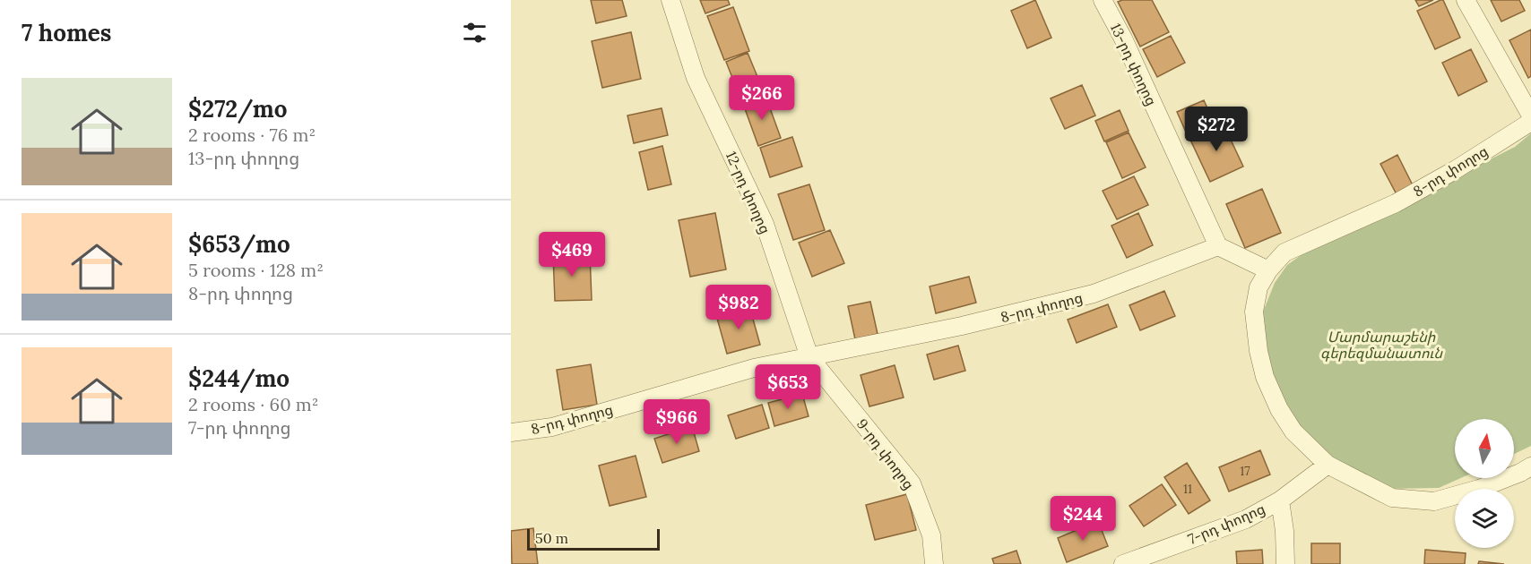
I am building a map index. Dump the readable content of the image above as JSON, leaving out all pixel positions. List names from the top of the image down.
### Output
{
  "streets": {
    "street": [
      "13-րդ փողոց",
      "8-րդ փողոց",
      "12-րդ փողոց",
      "9-րդ փողոց",
      "7-րդ փողոց"
    ]
  },
  "crossings": [
    ["13-րդ փողոց", "8-րդ փողոց"],
    ["8-րդ փողոց", "12-րդ փողոց"],
    ["8-րդ փողոց", "9-րդ փողոց"],
    ["8-րդ փողոց", "7-րդ փողոց"],
    ["12-րդ փողոց", "9-րդ փողոց"]
  ],
  "parks": ["Մարմարաշենի գերեզմանատուն"],
  "house_numbers": ["17", "11"],
  "scale_bar": "50 m",
  "north": "top",
  "page": {
    "heading": "7 homes",
    "list": [
      {
        "name": "$272/mo",
        "note": "2 rooms · 76 m² · 13-րդ փողոց"
      },
      {
        "name": "$653/mo",
        "note": "5 rooms · 128 m² · 8-րդ փողոց"
      },
      {
        "name": "$244/mo",
        "note": "2 rooms · 60 m² · 7-րդ փողոց"
      }
    ],
    "price": [
      "$266",
      "$272",
      "$469",
      "$982",
      "$653",
      "$966",
      "$244"
    ],
    "scale": "50 m"
  }
}
